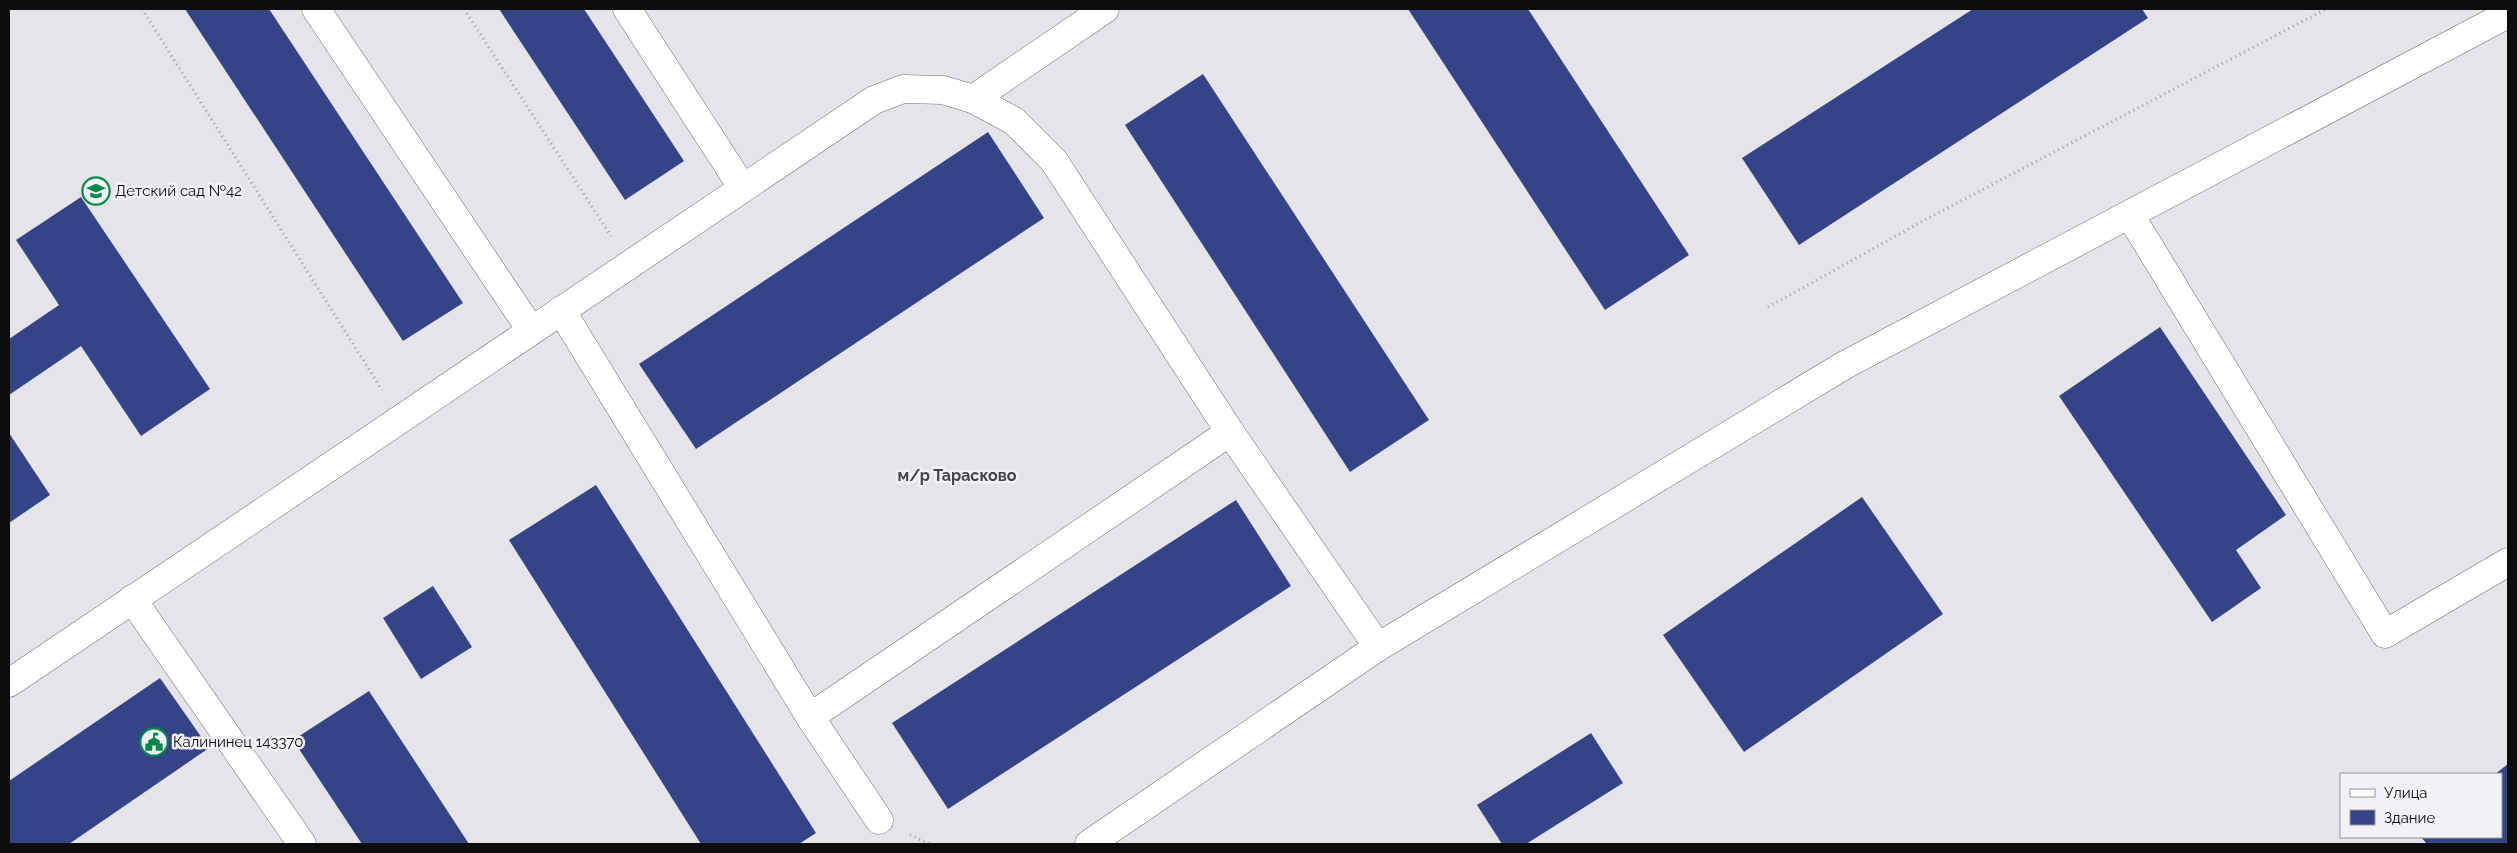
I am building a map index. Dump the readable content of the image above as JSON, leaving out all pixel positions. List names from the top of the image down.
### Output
{
  "districts": ["м/р Тарасково"],
  "places": {
    "school or university": ["Детский сад №42"],
    "public building": ["Калининец 143370"]
  },
  "legend": ["Улица", "Здание"]
}
